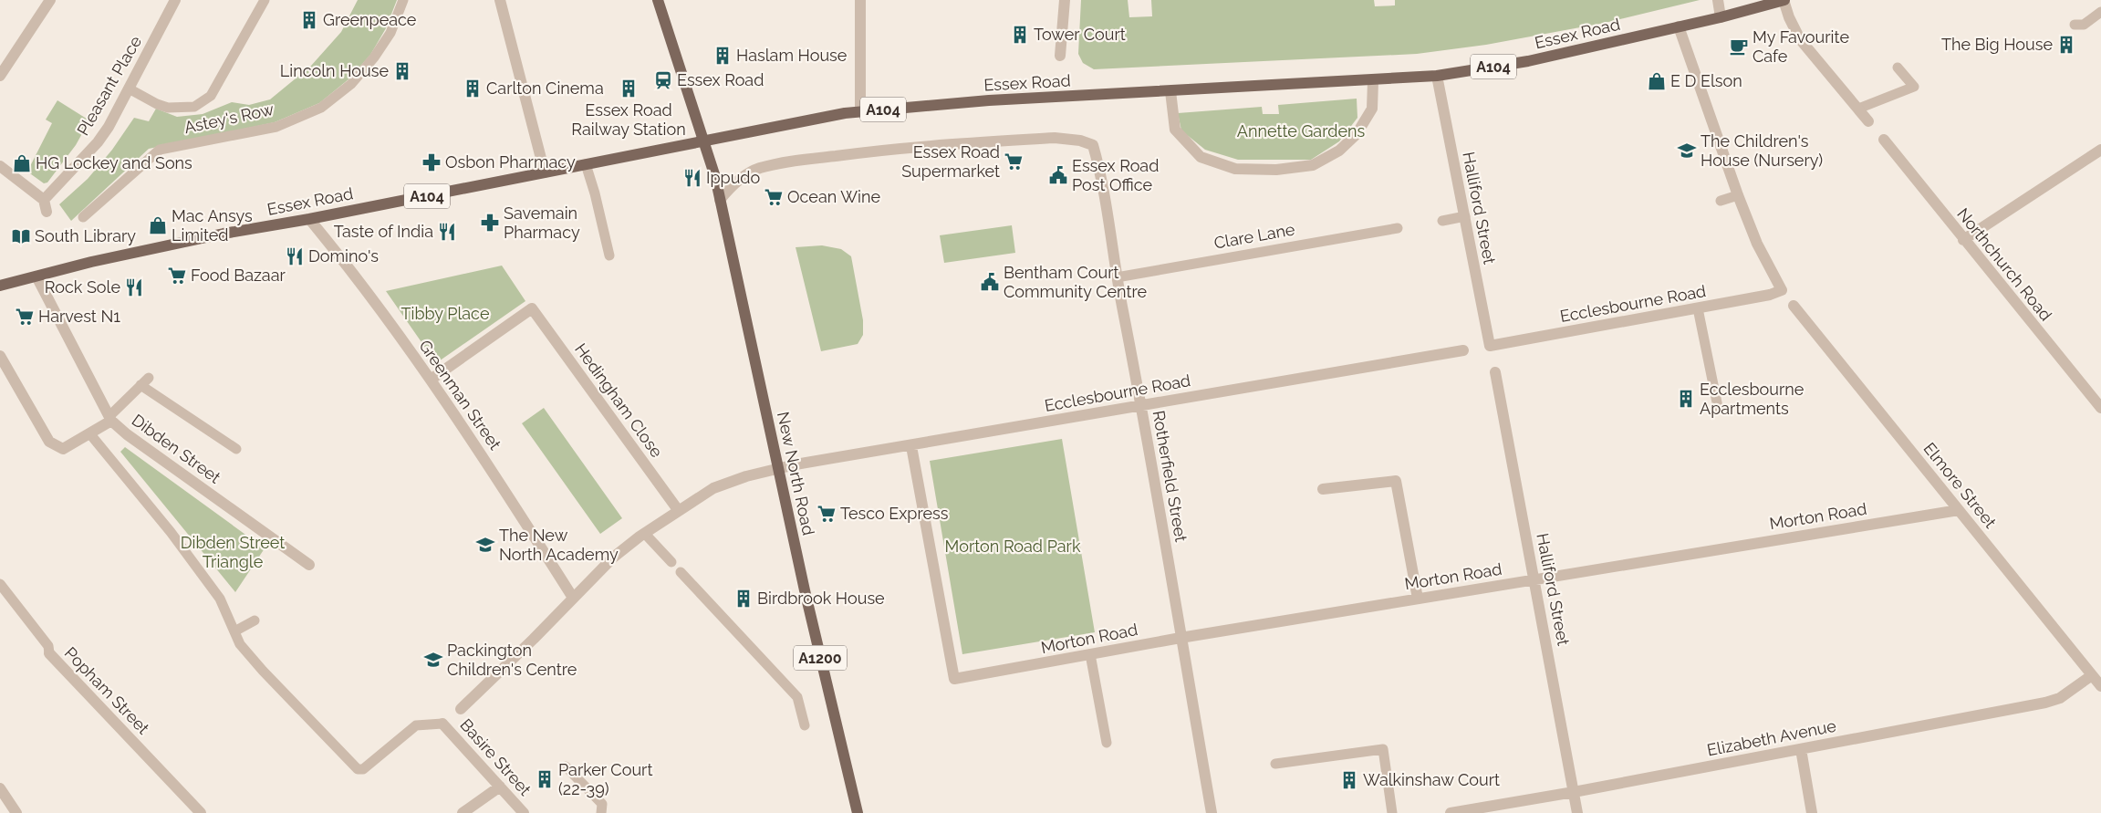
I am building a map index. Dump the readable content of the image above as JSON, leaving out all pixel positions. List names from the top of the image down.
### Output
{
  "streets": {
    "main road": [
      "Essex Road",
      "A104",
      "New North Road",
      "A1200"
    ],
    "street": [
      "Pleasant Place",
      "Halliford Street",
      "Northchurch Road",
      "Ecclesbourne Road",
      "Greenman Street",
      "Hedingham Close",
      "Dibden Street",
      "Rotherfield Street",
      "Elmore Street",
      "Morton Road",
      "Popham Street",
      "Elizabeth Avenue",
      "Basire Street"
    ],
    "lane": ["Astey's Row", "Clare Lane"]
  },
  "crossings": [
    ["Essex Road", "Halliford Street"],
    ["Essex Road", "Greenman Street"],
    ["Essex Road", "Dibden Street"],
    ["Essex Road", "New North Road"],
    ["Essex Road", "A1200"],
    ["Halliford Street", "Ecclesbourne Road"],
    ["Halliford Street", "Morton Road"],
    ["Halliford Street", "Elizabeth Avenue"],
    ["Clare Lane", "Rotherfield Street"],
    ["Ecclesbourne Road", "Greenman Street"],
    ["Ecclesbourne Road", "Hedingham Close"],
    ["Ecclesbourne Road", "New North Road"],
    ["Ecclesbourne Road", "Rotherfield Street"],
    ["Ecclesbourne Road", "Morton Road"],
    ["Greenman Street", "Hedingham Close"],
    ["New North Road", "Rotherfield Street"],
    ["New North Road", "A1200"],
    ["Rotherfield Street", "Morton Road"],
    ["Elmore Street", "Morton Road"],
    ["Elmore Street", "Elizabeth Avenue"]
  ],
  "parks": [
    "Annette Gardens",
    "Tibby Place",
    "Dibden Street Triangle",
    "Morton Road Park"
  ],
  "places": {
    "building": [
      "Greenpeace",
      "Tower Court",
      "The Big House",
      "Haslam House",
      "Lincoln House",
      "Carlton Cinema",
      "Essex Road Railway Station",
      "Ecclesbourne Apartments",
      "Birdbrook House",
      "Parker Court (22-39)",
      "Walkinshaw Court"
    ],
    "cafe": ["My Favourite Cafe"],
    "station": ["Essex Road"],
    "shop": ["E D Elson", "HG Lockey and Sons", "Mac Ansys Limited"],
    "school or university": ["The Children's House (Nursery)", "The New North Academy", "Packington Children's Centre"],
    "supermarket": [
      "Essex Road Supermarket",
      "Ocean Wine",
      "Food Bazaar",
      "Harvest N1",
      "Tesco Express"
    ],
    "pharmacy": ["Osbon Pharmacy", "Savemain Pharmacy"],
    "public building": ["Essex Road Post Office", "Bentham Court Community Centre"],
    "restaurant": [
      "Ippudo",
      "Taste of India",
      "Domino's",
      "Rock Sole"
    ],
    "library": ["South Library"]
  }
}
